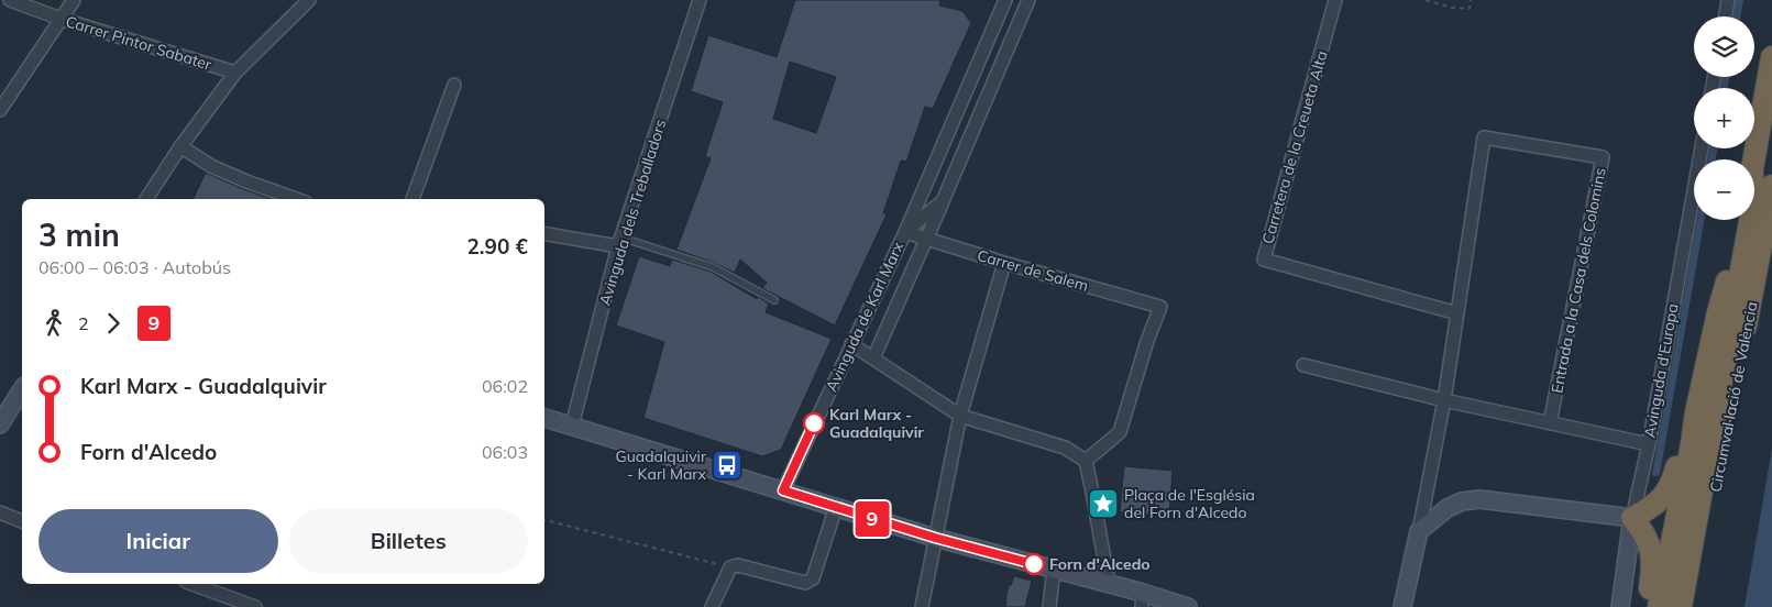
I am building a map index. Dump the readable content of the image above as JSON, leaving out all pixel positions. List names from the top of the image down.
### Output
{
  "streets": {
    "highway": ["Circumval·lació de València"],
    "street": [
      "Carrer Pintor Sabater",
      "Carretera de la Creueta Alta",
      "Avinguda dels Treballadors",
      "Carrer de Salem",
      "Entrada a la Casa dels Colomins",
      "Avinguda de Karl Marx",
      "Avinguda d'Europa"
    ]
  },
  "crossings": [
    ["Carretera de la Creueta Alta", "Entrada a la Casa dels Colomins"],
    ["Carrer de Salem", "Avinguda de Karl Marx"]
  ],
  "places": {
    "other": ["Karl Marx - Guadalquivir", "Forn d'Alcedo"],
    "bus stop": ["Guadalquivir - Karl Marx"],
    "place": ["Plaça de l'Església del Forn d'Alcedo"]
  },
  "lines": ["bus line 9"],
  "page": {
    "on_map": "9",
    "map_buttons": ["+", "−"],
    "heading": ["3 min", "06:00 – 06:03 · Autobús", "2.90 €"],
    "legs": ["2", "9"],
    "list": [
      {
        "name": "Karl Marx - Guadalquivir",
        "value": "06:02"
      },
      {
        "name": "Forn d'Alcedo",
        "value": "06:03"
      }
    ],
    "buttons": ["Iniciar", "Billetes"]
  }
}
